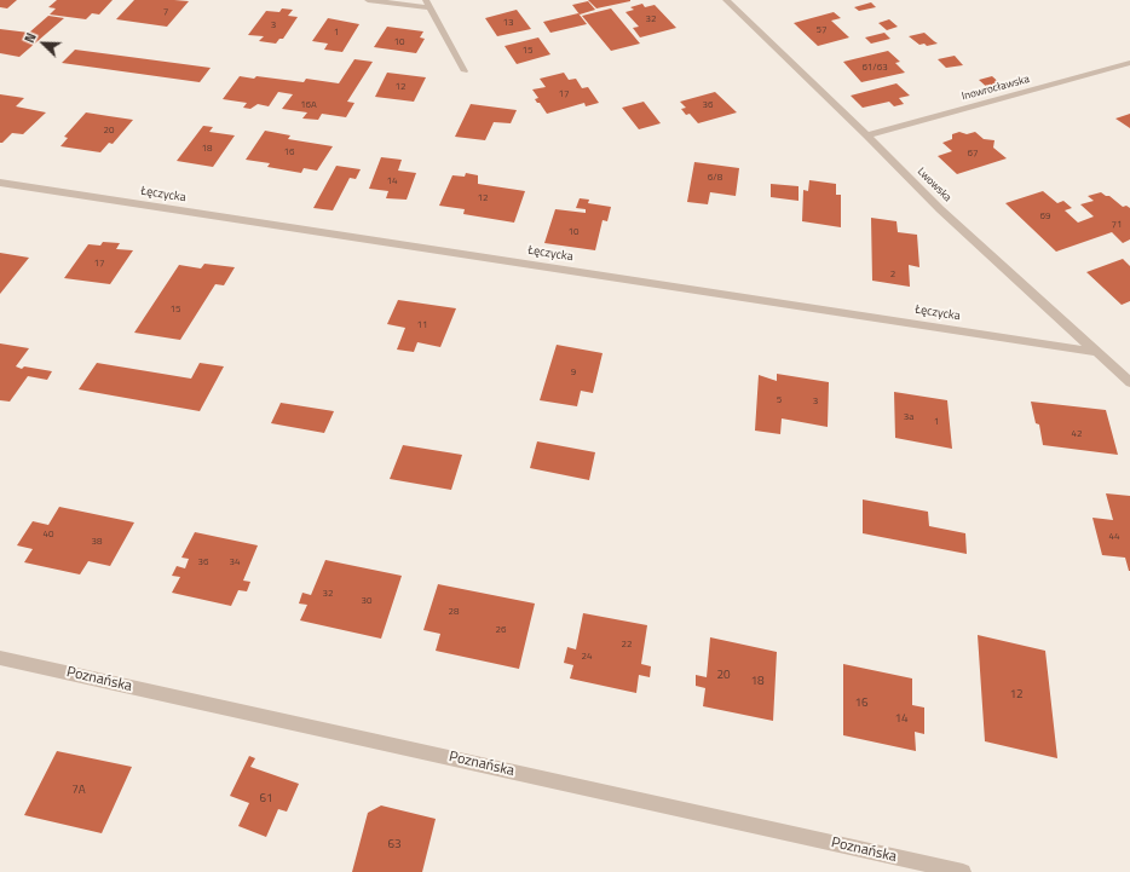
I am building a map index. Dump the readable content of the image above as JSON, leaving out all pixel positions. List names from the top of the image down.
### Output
{
  "streets": {
    "street": [
      "Inowrocławska",
      "Lwowska",
      "Łęczycka",
      "Poznańska"
    ]
  },
  "crossings": [
    ["Inowrocławska", "Lwowska"],
    ["Lwowska", "Łęczycka"]
  ],
  "house_numbers": [
    "7",
    "32",
    "13",
    "3",
    "57",
    "1",
    "10",
    "15",
    "61/63",
    "12",
    "17",
    "16A",
    "36",
    "20",
    "18",
    "16",
    "67",
    "6/8",
    "14",
    "12",
    "69",
    "71",
    "10",
    "17",
    "2",
    "15",
    "11",
    "9",
    "5",
    "3",
    "3a",
    "1",
    "42",
    "40",
    "44",
    "38",
    "36",
    "34",
    "32",
    "30",
    "28",
    "26",
    "22",
    "24",
    "20",
    "18",
    "12",
    "16",
    "14",
    "7A",
    "61",
    "63"
  ],
  "north": "top left"
}
